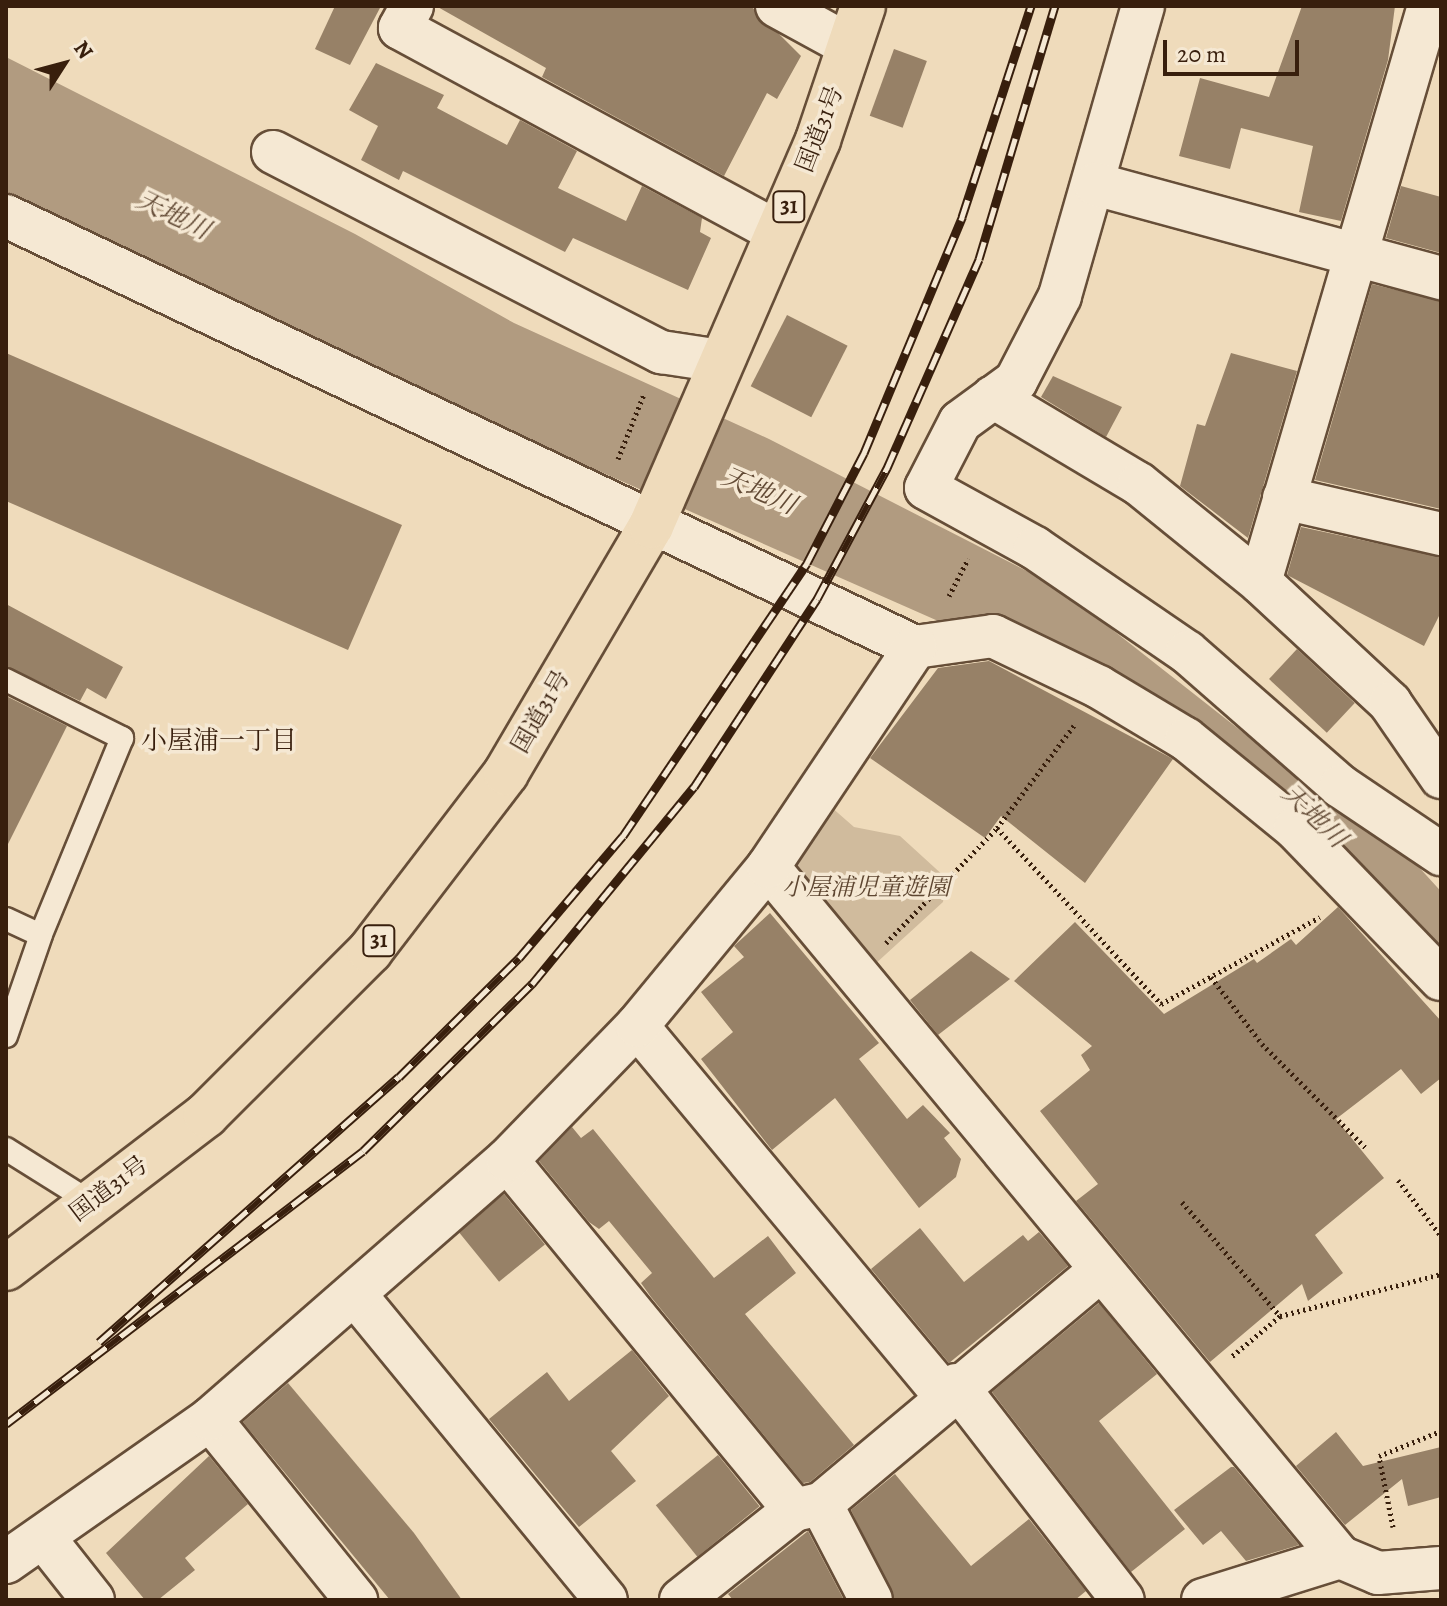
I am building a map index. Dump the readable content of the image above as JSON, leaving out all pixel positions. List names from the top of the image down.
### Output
{
  "streets": {
    "highway": ["国道31号", "31"]
  },
  "districts": ["小屋浦一丁目"],
  "water": ["天地川"],
  "parks": ["小屋浦児童遊園"],
  "scale_bar": "20 m",
  "north": "top right"
}
